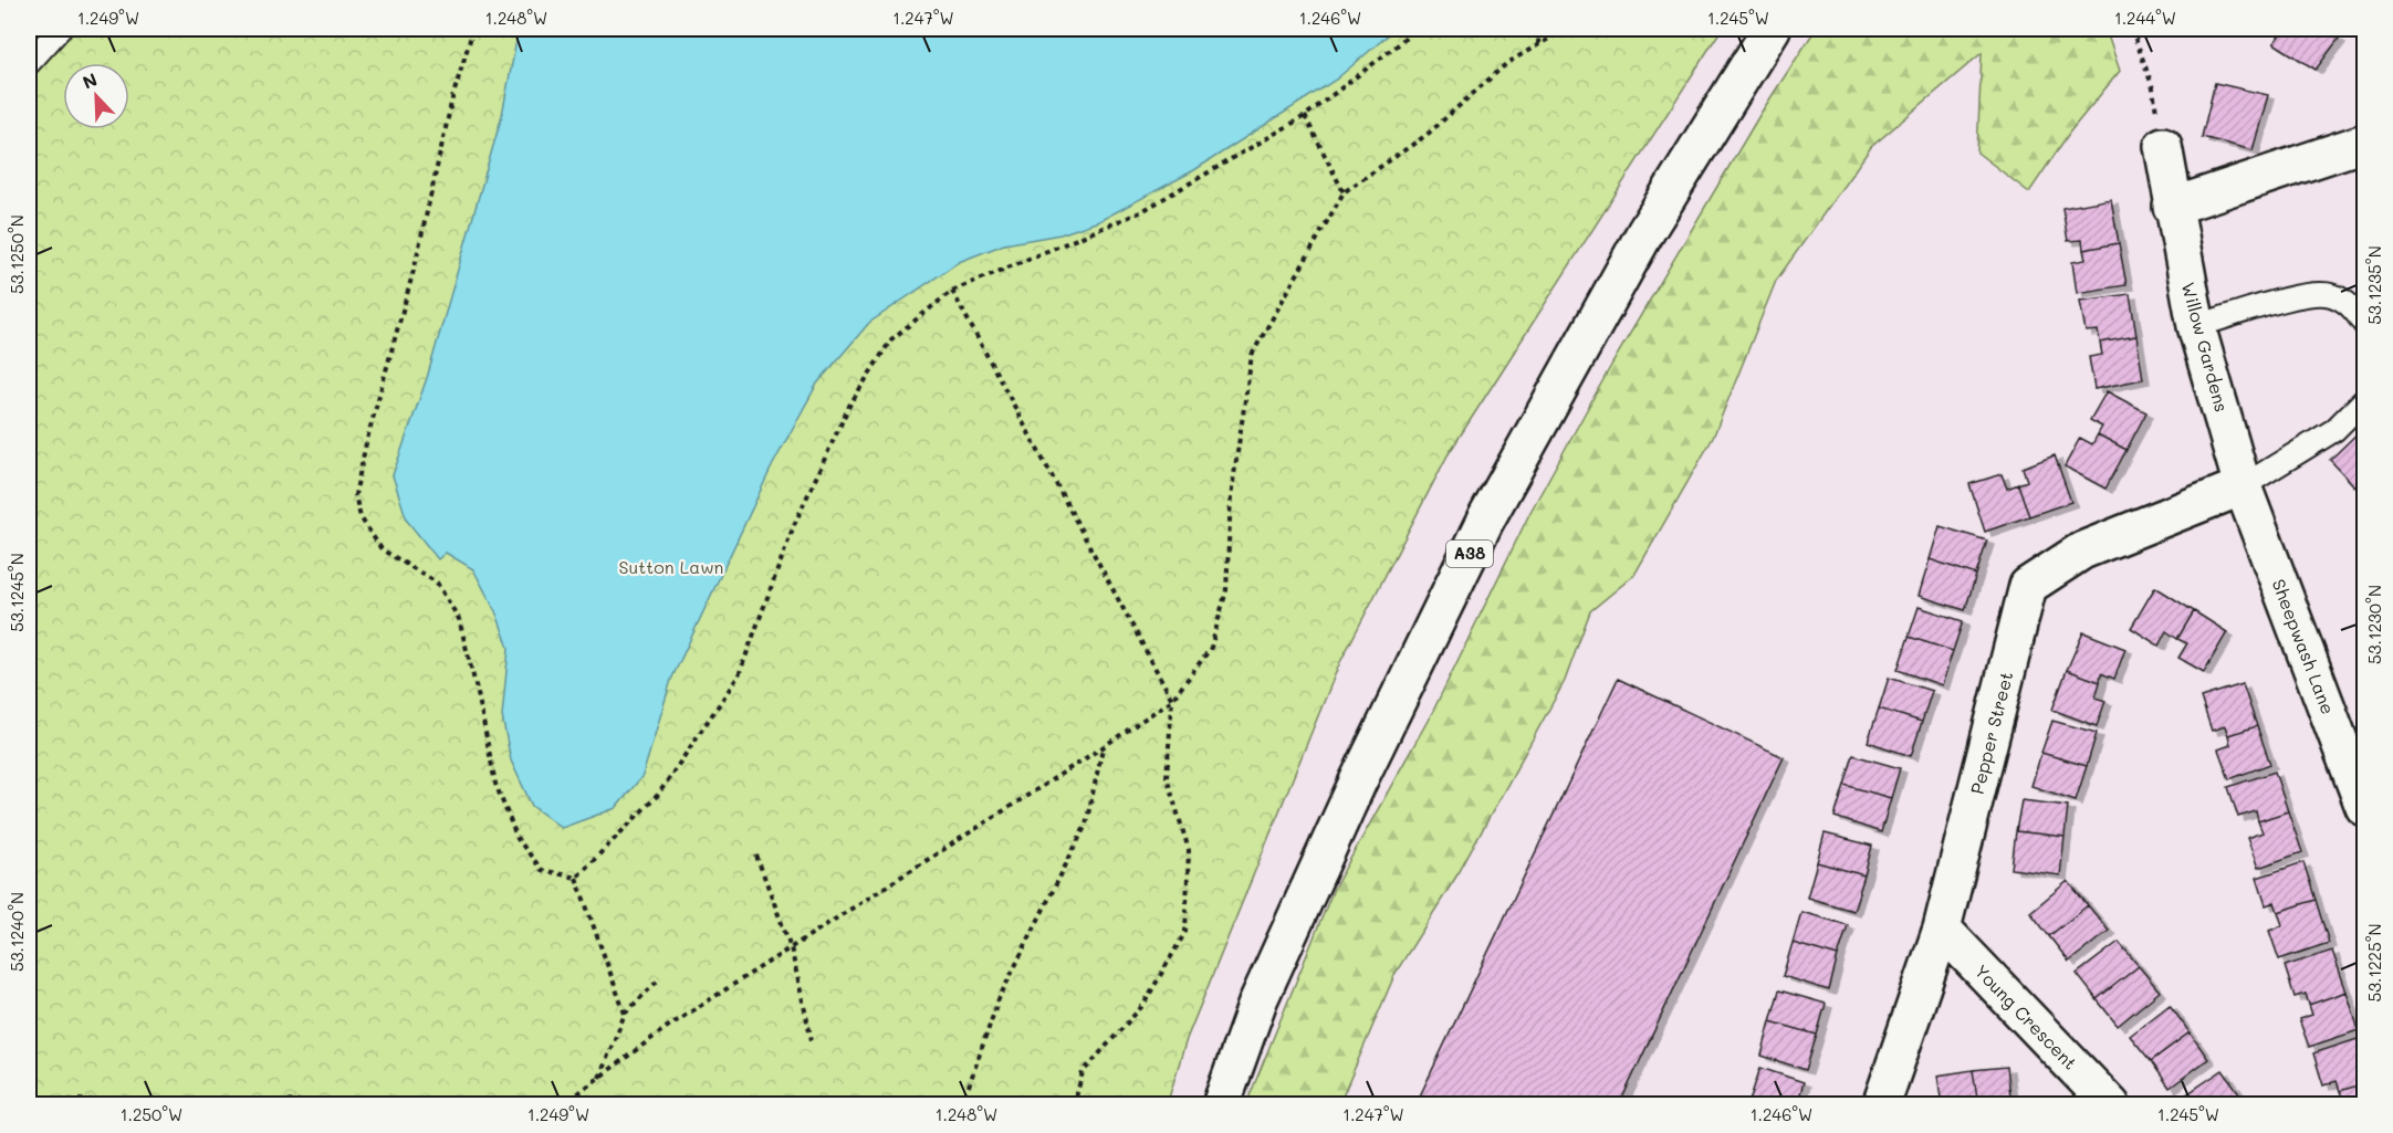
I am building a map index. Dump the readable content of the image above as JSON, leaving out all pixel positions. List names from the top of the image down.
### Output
{
  "streets": {
    "main road": [
      "Willow Gardens",
      "A38",
      "Sheepwash Lane",
      "Pepper Street",
      "Young Crescent"
    ]
  },
  "crossings": [
    ["Willow Gardens", "Sheepwash Lane"],
    ["Willow Gardens", "Pepper Street"],
    ["Sheepwash Lane", "Pepper Street"],
    ["Pepper Street", "Young Crescent"]
  ],
  "parks": ["Sutton Lawn"],
  "north": "top left",
  "coordinates": [
    "1.249°W",
    "1.248°W",
    "1.247°W",
    "1.246°W",
    "1.245°W",
    "1.244°W",
    "53.1250°N",
    "53.1235°N",
    "53.1245°N",
    "53.1230°N",
    "53.1240°N",
    "53.1225°N",
    "1.250°W"
  ]
}
